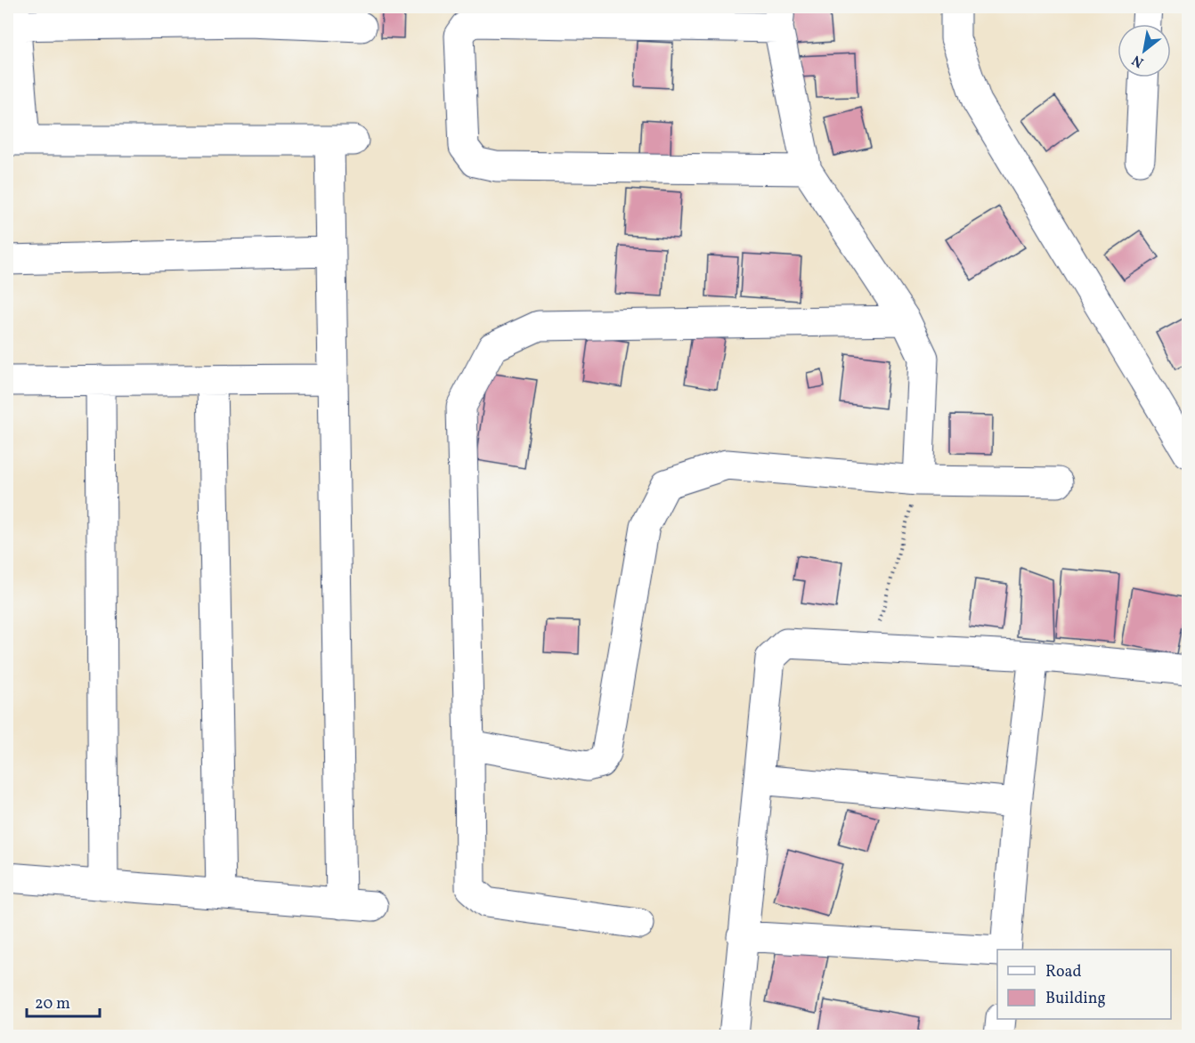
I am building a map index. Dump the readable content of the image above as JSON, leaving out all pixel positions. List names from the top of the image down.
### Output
{
  "legend": ["Road", "Building"],
  "scale_bar": "20 m",
  "north": "bottom left"
}
